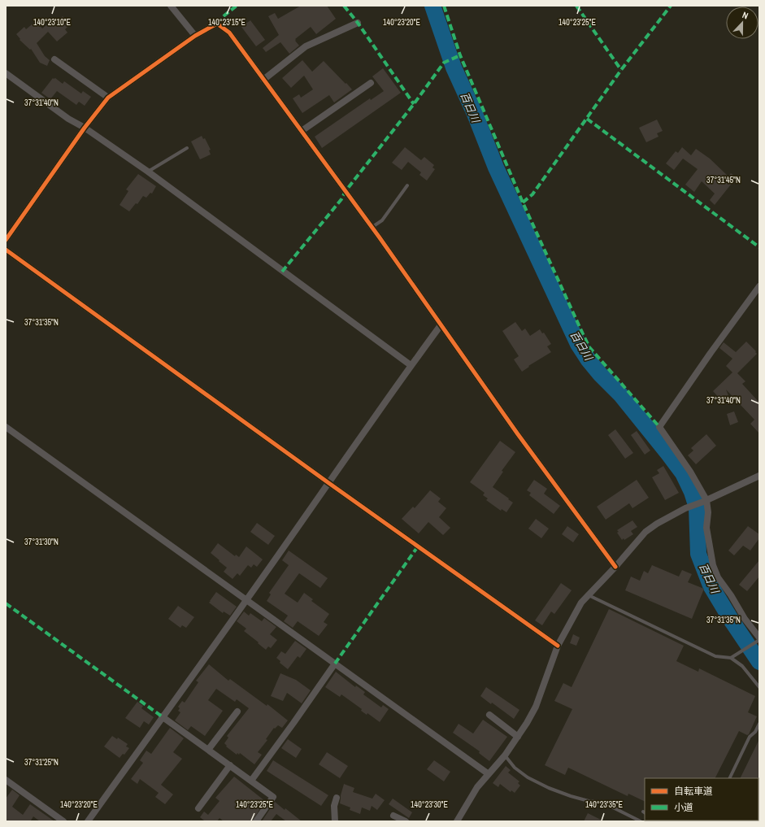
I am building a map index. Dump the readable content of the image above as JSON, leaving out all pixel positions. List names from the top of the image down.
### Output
{
  "water": ["百日川"],
  "legend": ["自転車道", "小道"],
  "north": "top",
  "coordinates": [
    "140°23'10\"E",
    "140°23'15\"E",
    "140°23'20\"E",
    "140°23'25\"E",
    "37°31'40\"N",
    "37°31'45\"N",
    "37°31'35\"N",
    "37°31'30\"N",
    "37°31'25\"N",
    "140°23'30\"E",
    "140°23'35\"E"
  ]
}
